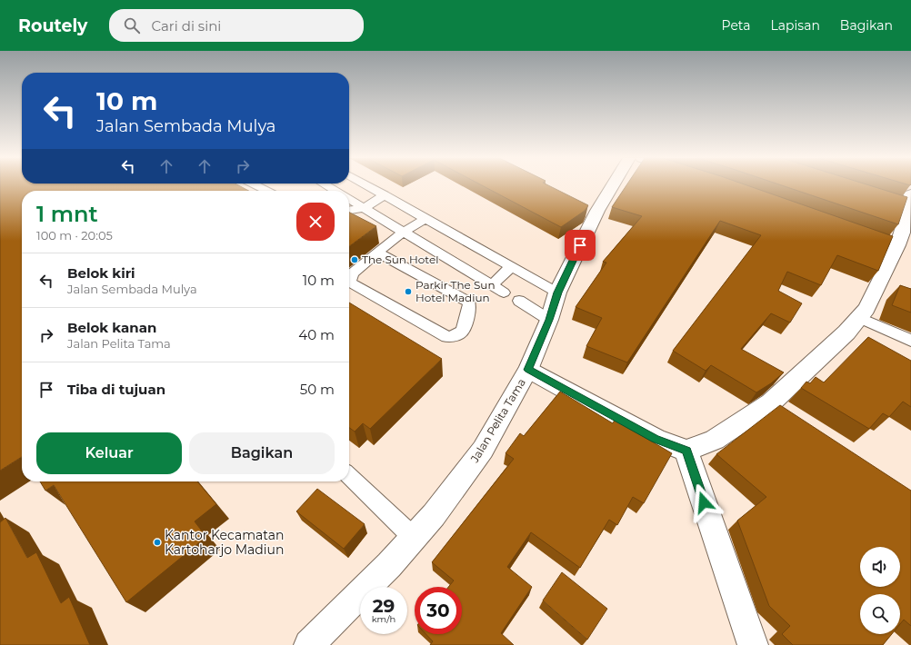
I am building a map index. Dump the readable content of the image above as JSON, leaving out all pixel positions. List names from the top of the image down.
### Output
{
  "streets": {
    "street": ["Jalan Pelita Tama"]
  },
  "places": ["The Sun Hotel", "Parkir The Sun Hotel Madiun", "Kantor Kecamatan Kartoharjo Madiun"],
  "page": {
    "header": "Routely",
    "search": "Cari di sini",
    "nav": ["Peta", "Lapisan", "Bagikan"],
    "turn": ["10 m", "Jalan Sembada Mulya"],
    "heading": ["1 mnt", "100 m · 20:05"],
    "list": [
      {
        "name": "Belok kiri",
        "note": "Jalan Sembada Mulya",
        "value": "10 m"
      },
      {
        "name": "Belok kanan",
        "note": "Jalan Pelita Tama",
        "value": "40 m"
      },
      {
        "name": "Tiba di tujuan",
        "value": "50 m"
      }
    ],
    "buttons": ["Keluar", "Bagikan"],
    "speed": "29 km/h",
    "limit": "30"
  }
}
